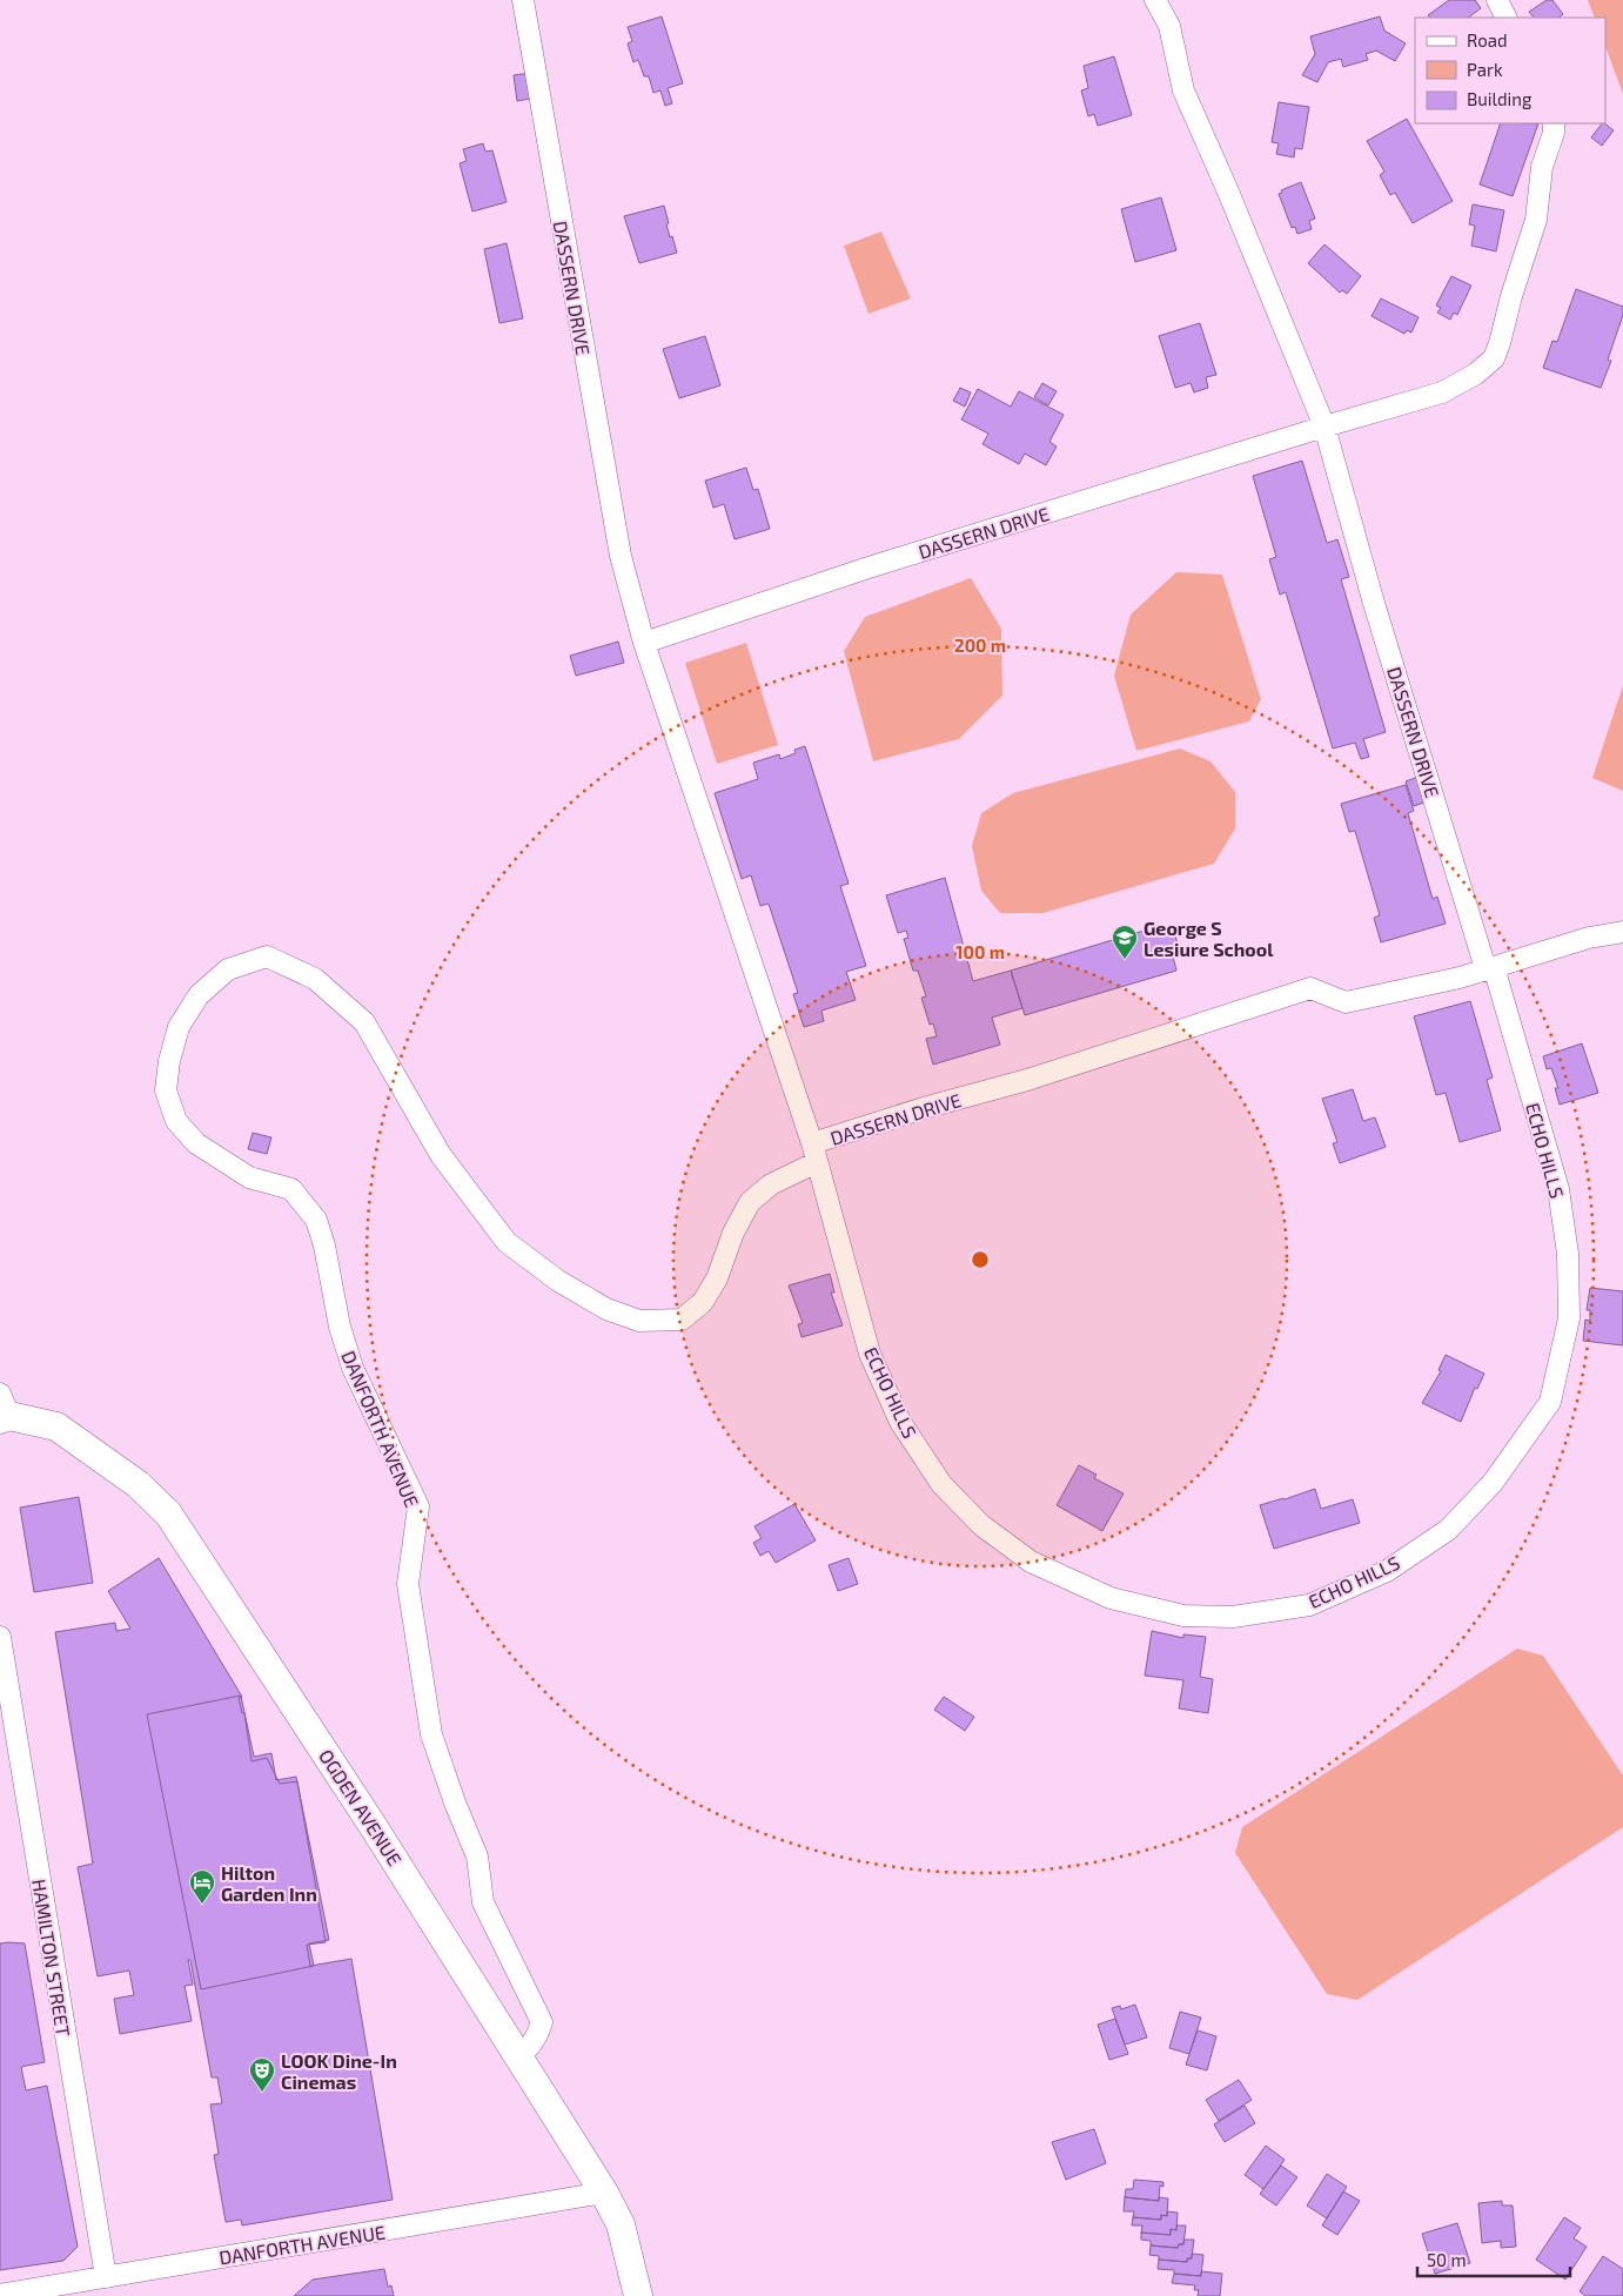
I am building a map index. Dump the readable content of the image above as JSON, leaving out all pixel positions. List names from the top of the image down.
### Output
{
  "streets": {
    "street": [
      "DASSERN DRIVE",
      "ECHO HILLS",
      "DANFORTH AVENUE",
      "OGDEN AVENUE",
      "HAMILTON STREET"
    ]
  },
  "crossings": [
    ["DASSERN DRIVE", "ECHO HILLS"],
    ["DASSERN DRIVE", "DANFORTH AVENUE"],
    ["ECHO HILLS", "DANFORTH AVENUE"],
    ["DANFORTH AVENUE", "OGDEN AVENUE"],
    ["DANFORTH AVENUE", "HAMILTON STREET"]
  ],
  "places": {
    "school or university": ["George S Lesiure School"],
    "hotel": ["Hilton Garden Inn"],
    "theatre": ["LOOK Dine-In Cinemas"]
  },
  "legend": ["Road", "Park", "Building"],
  "scale_bar": "50 m",
  "rings": ["200 m", "100 m"]
}
